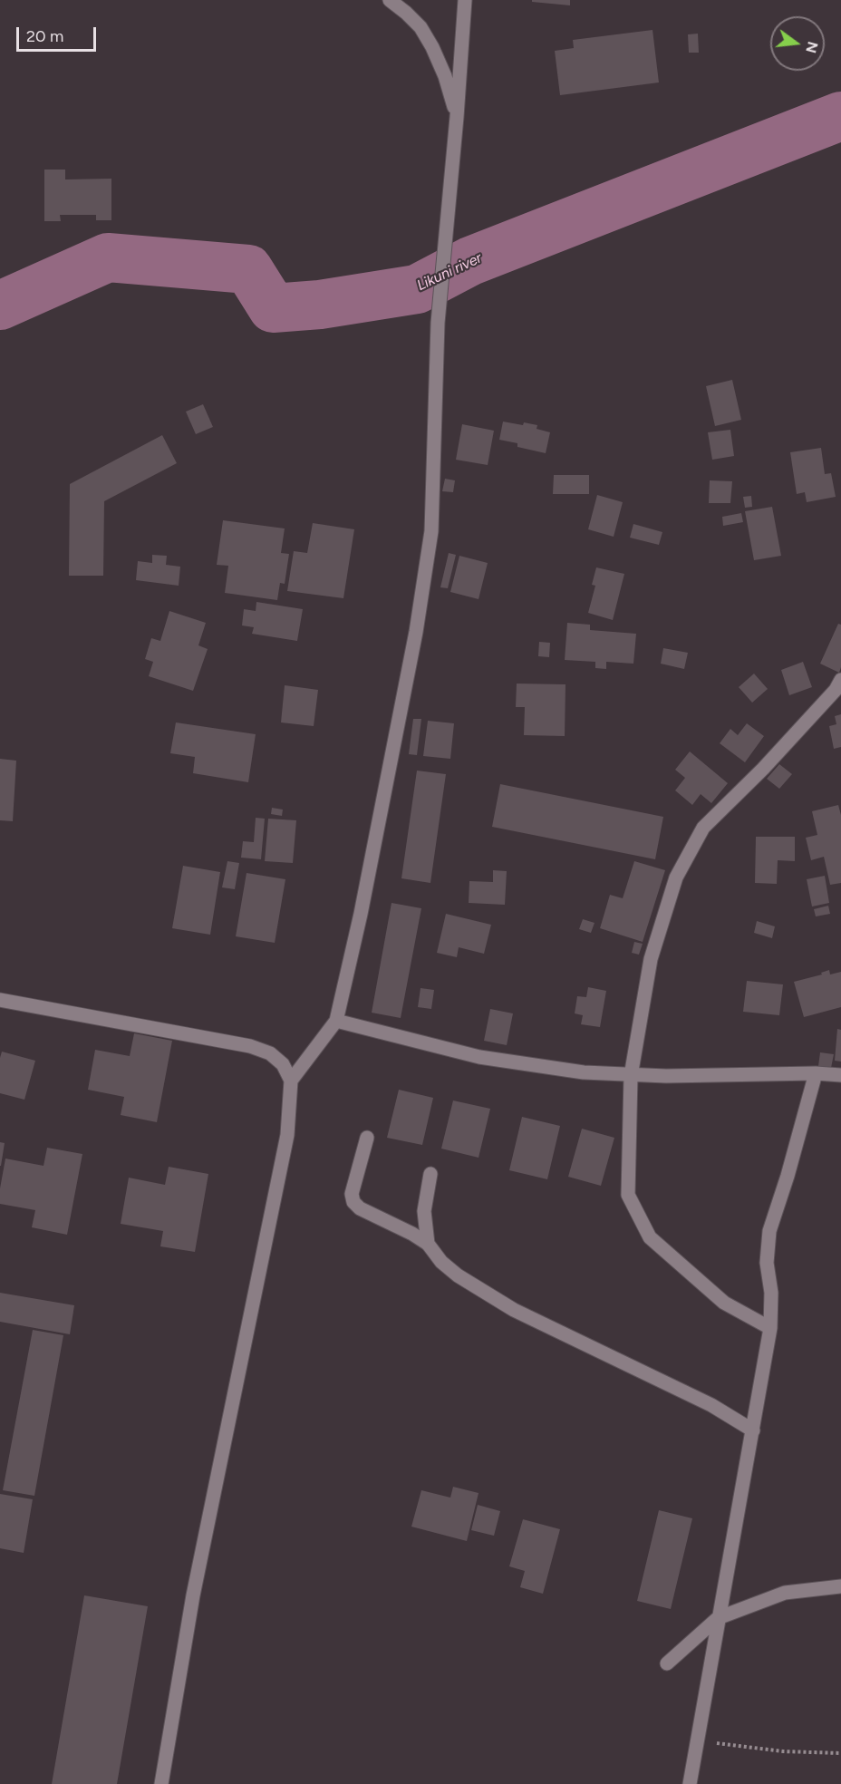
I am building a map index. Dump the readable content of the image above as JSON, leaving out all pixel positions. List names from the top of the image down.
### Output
{
  "water": ["Likuni river"],
  "scale_bar": "20 m",
  "north": "right"
}
